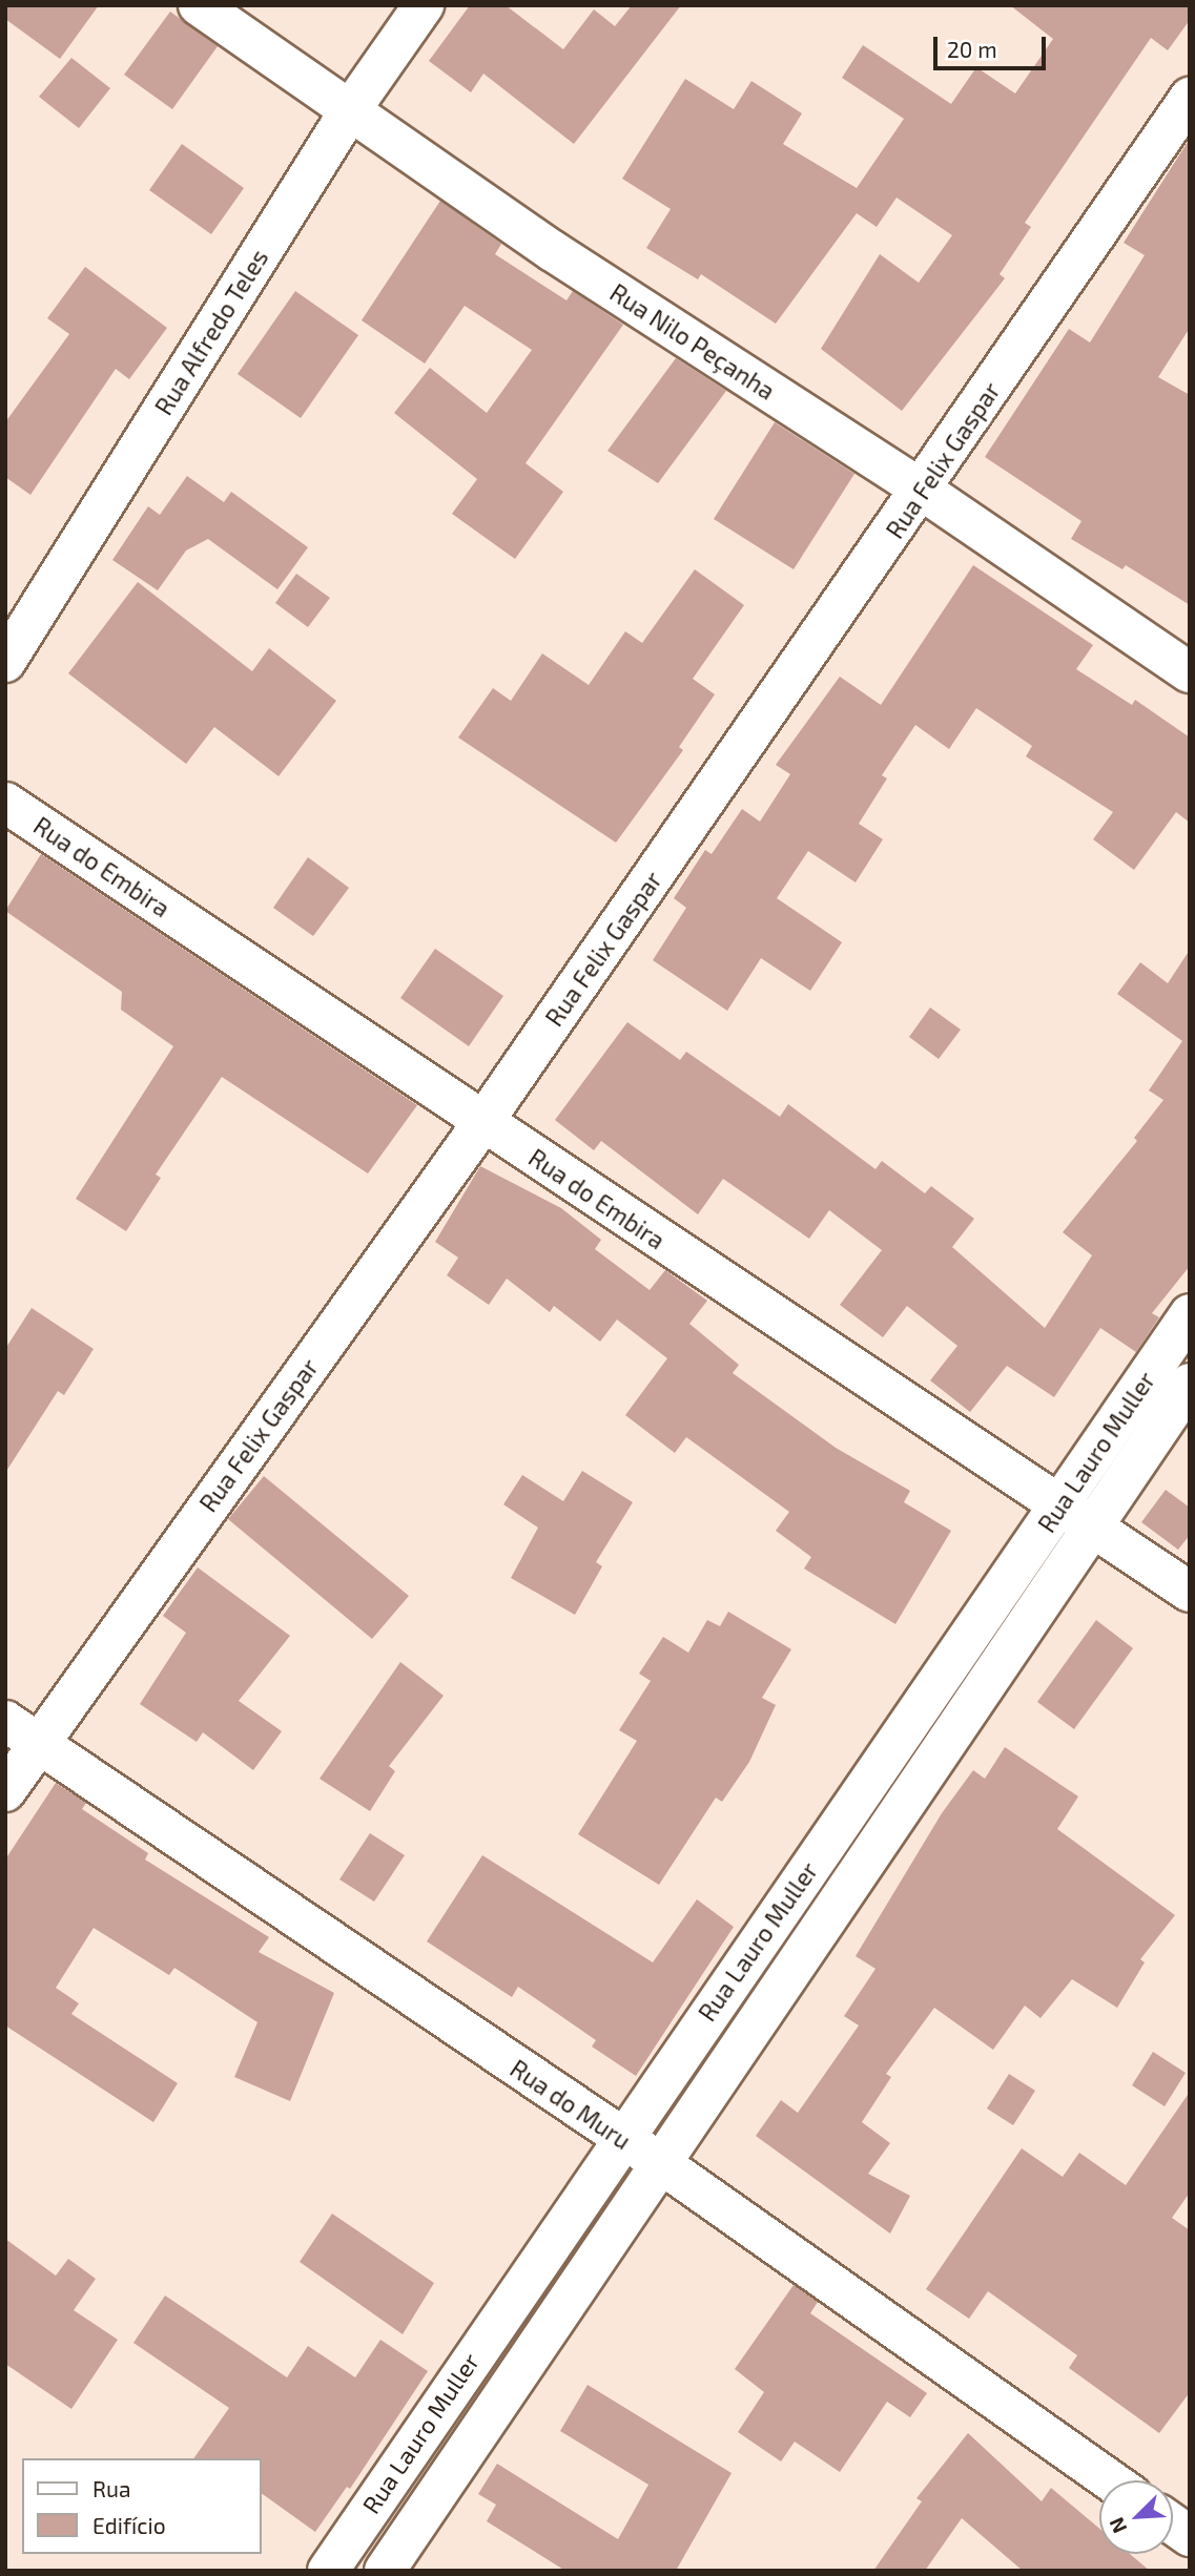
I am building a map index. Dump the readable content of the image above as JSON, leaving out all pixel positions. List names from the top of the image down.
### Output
{
  "streets": {
    "street": [
      "Rua Alfredo Teles",
      "Rua Nilo Peçanha",
      "Rua Felix Gaspar",
      "Rua do Embira",
      "Rua Lauro Muller",
      "Rua do Muru"
    ]
  },
  "crossings": [
    ["Rua Alfredo Teles", "Rua Nilo Peçanha"],
    ["Rua Nilo Peçanha", "Rua Felix Gaspar"],
    ["Rua Felix Gaspar", "Rua do Embira"],
    ["Rua Felix Gaspar", "Rua do Muru"],
    ["Rua do Embira", "Rua Lauro Muller"],
    ["Rua Lauro Muller", "Rua do Muru"]
  ],
  "legend": ["Rua", "Edifício"],
  "scale_bar": "20 m",
  "north": "bottom left"
}
